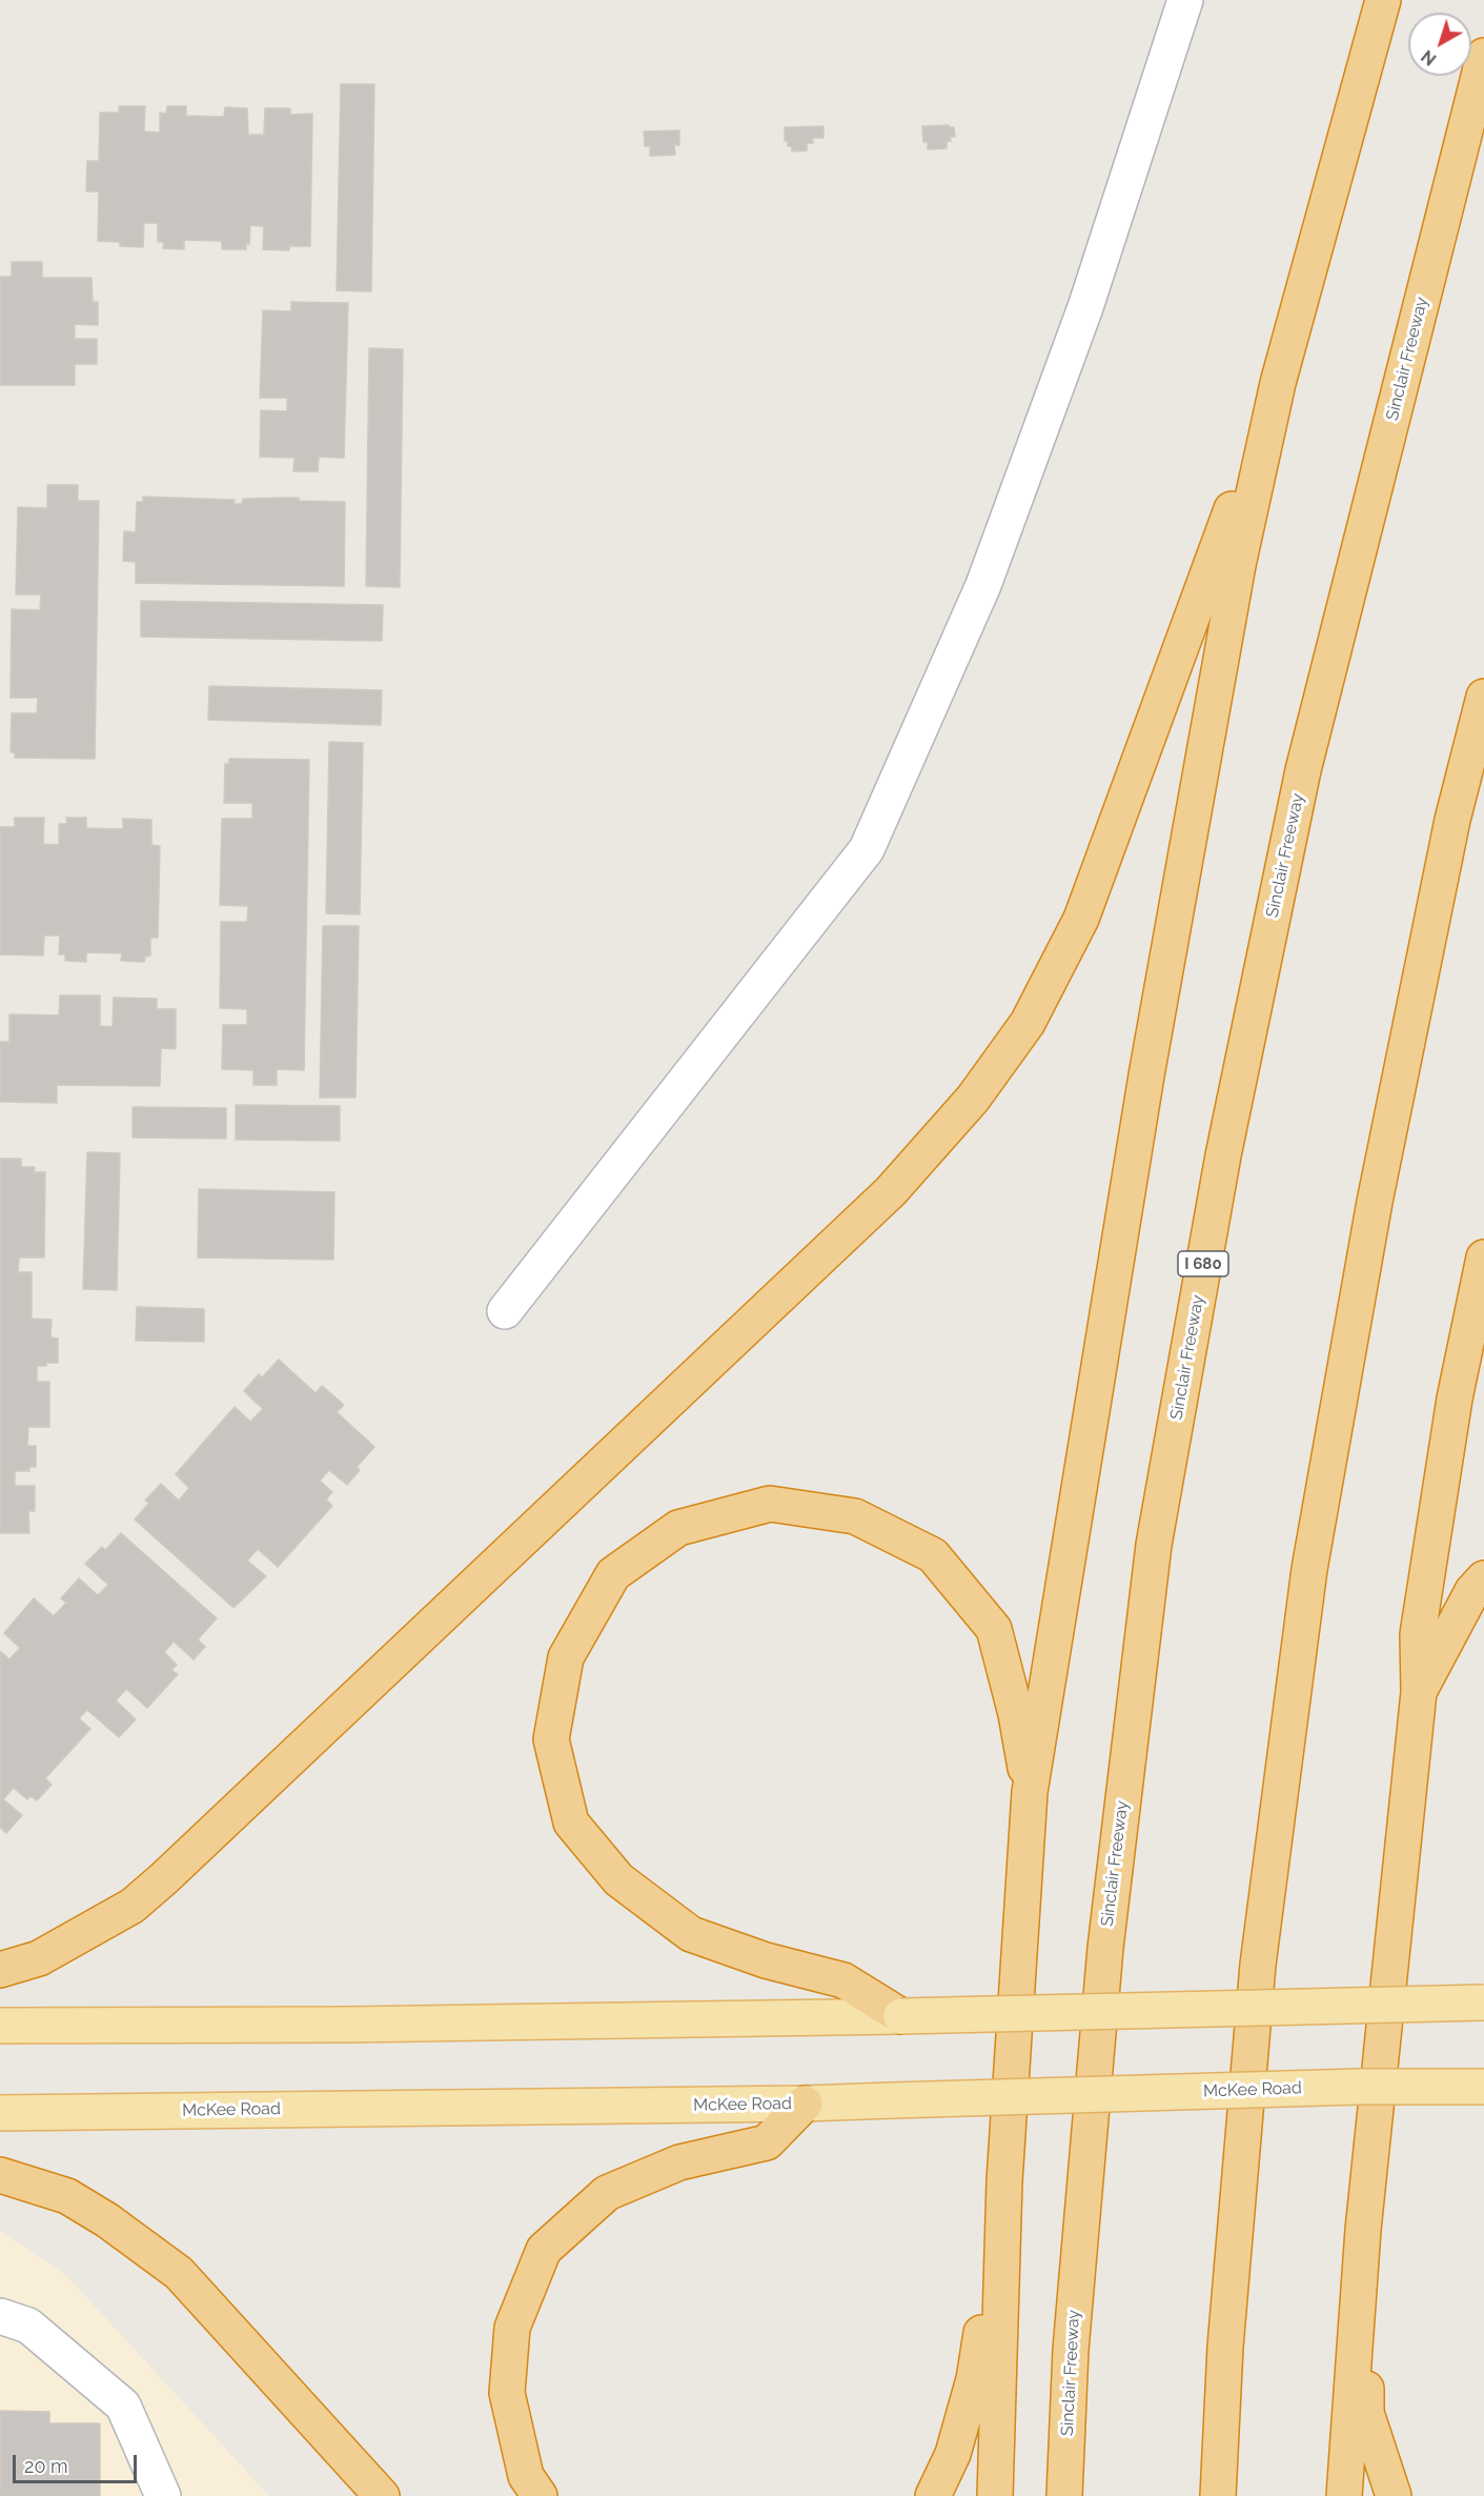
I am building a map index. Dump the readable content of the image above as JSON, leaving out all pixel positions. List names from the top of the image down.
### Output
{
  "streets": {
    "highway": ["Sinclair Freeway", "I 680"],
    "main road": ["McKee Road"]
  },
  "scale_bar": "20 m",
  "north": "bottom left"
}
